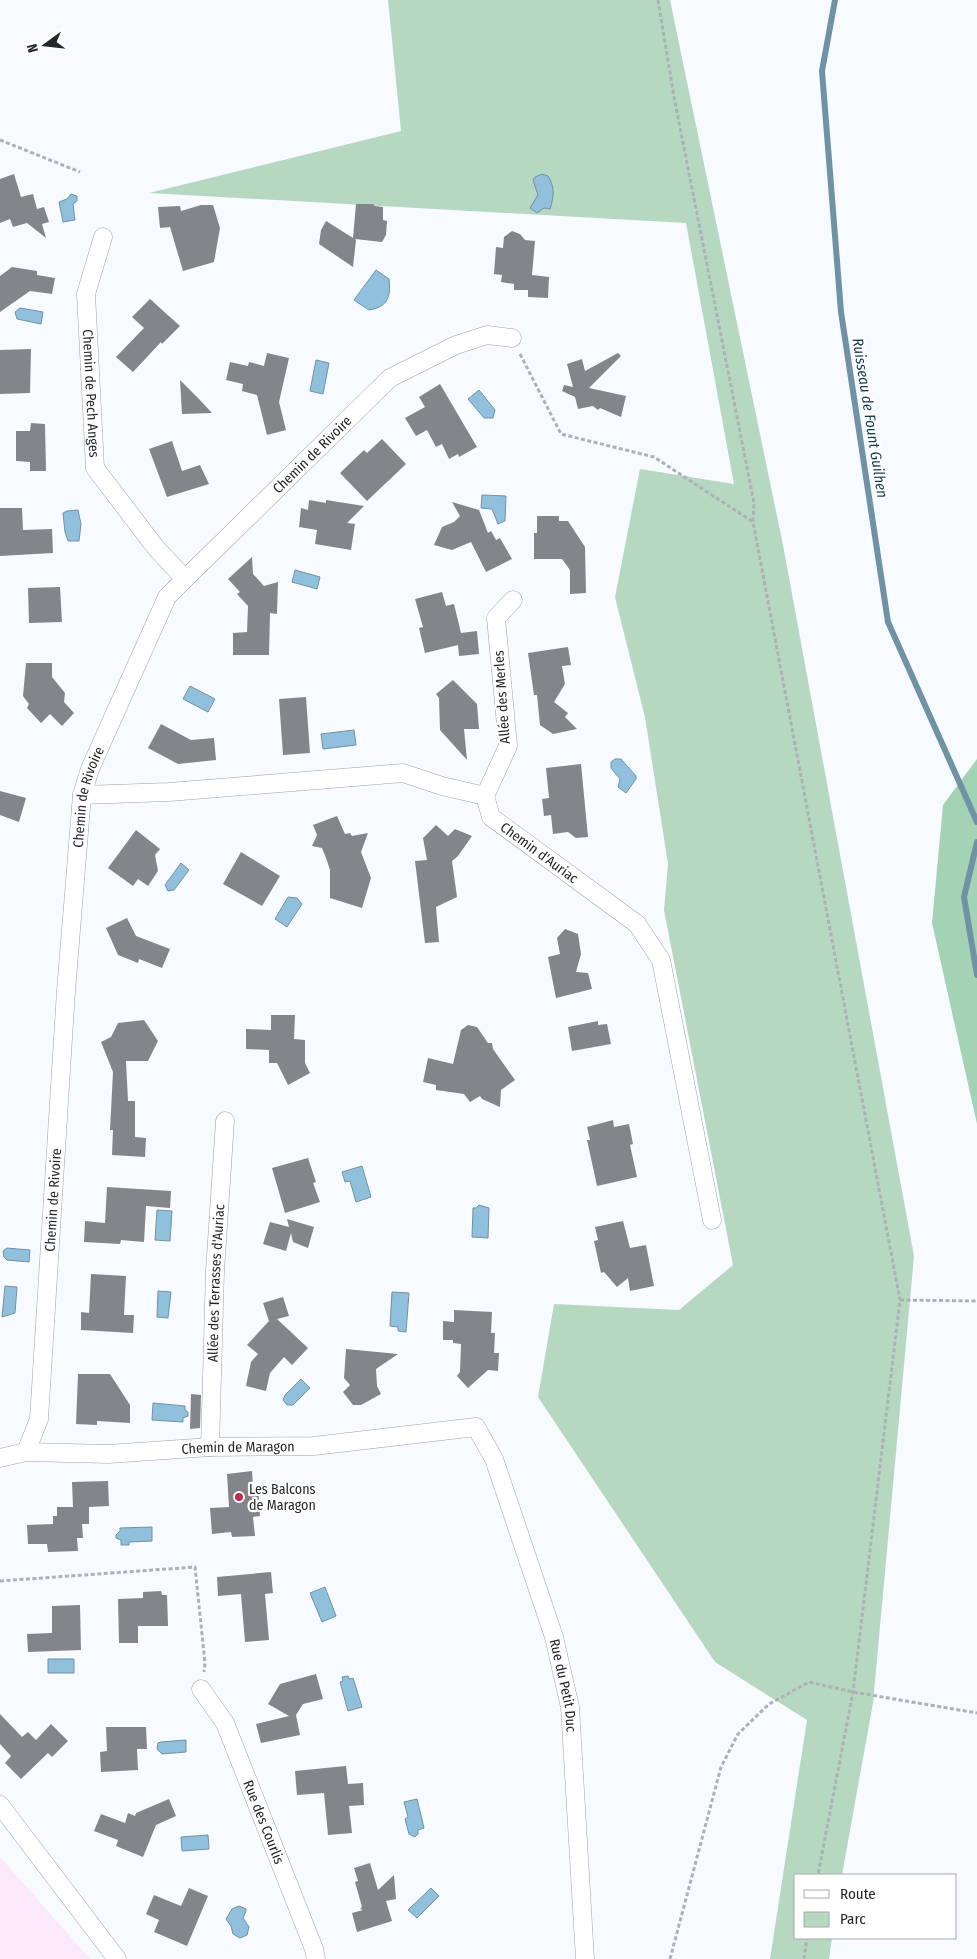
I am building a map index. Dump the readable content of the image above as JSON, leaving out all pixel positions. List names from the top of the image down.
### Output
{
  "streets": {
    "street": [
      "Chemin de Pech Anges",
      "Chemin de Rivoire",
      "Allée des Merles",
      "Chemin d'Auriac",
      "Allée des Terrasses d'Auriac",
      "Chemin de Maragon",
      "Rue du Petit Duc",
      "Rue des Courlis"
    ]
  },
  "crossings": [
    ["Chemin de Pech Anges", "Chemin de Rivoire"],
    ["Chemin de Rivoire", "Chemin de Maragon"],
    ["Allée des Merles", "Chemin d'Auriac"],
    ["Allée des Terrasses d'Auriac", "Chemin de Maragon"],
    ["Chemin de Maragon", "Rue du Petit Duc"]
  ],
  "water": ["Ruisseau de Fount Guilhen"],
  "places": ["Les Balcons de Maragon"],
  "legend": ["Route", "Parc"],
  "north": "left"
}
